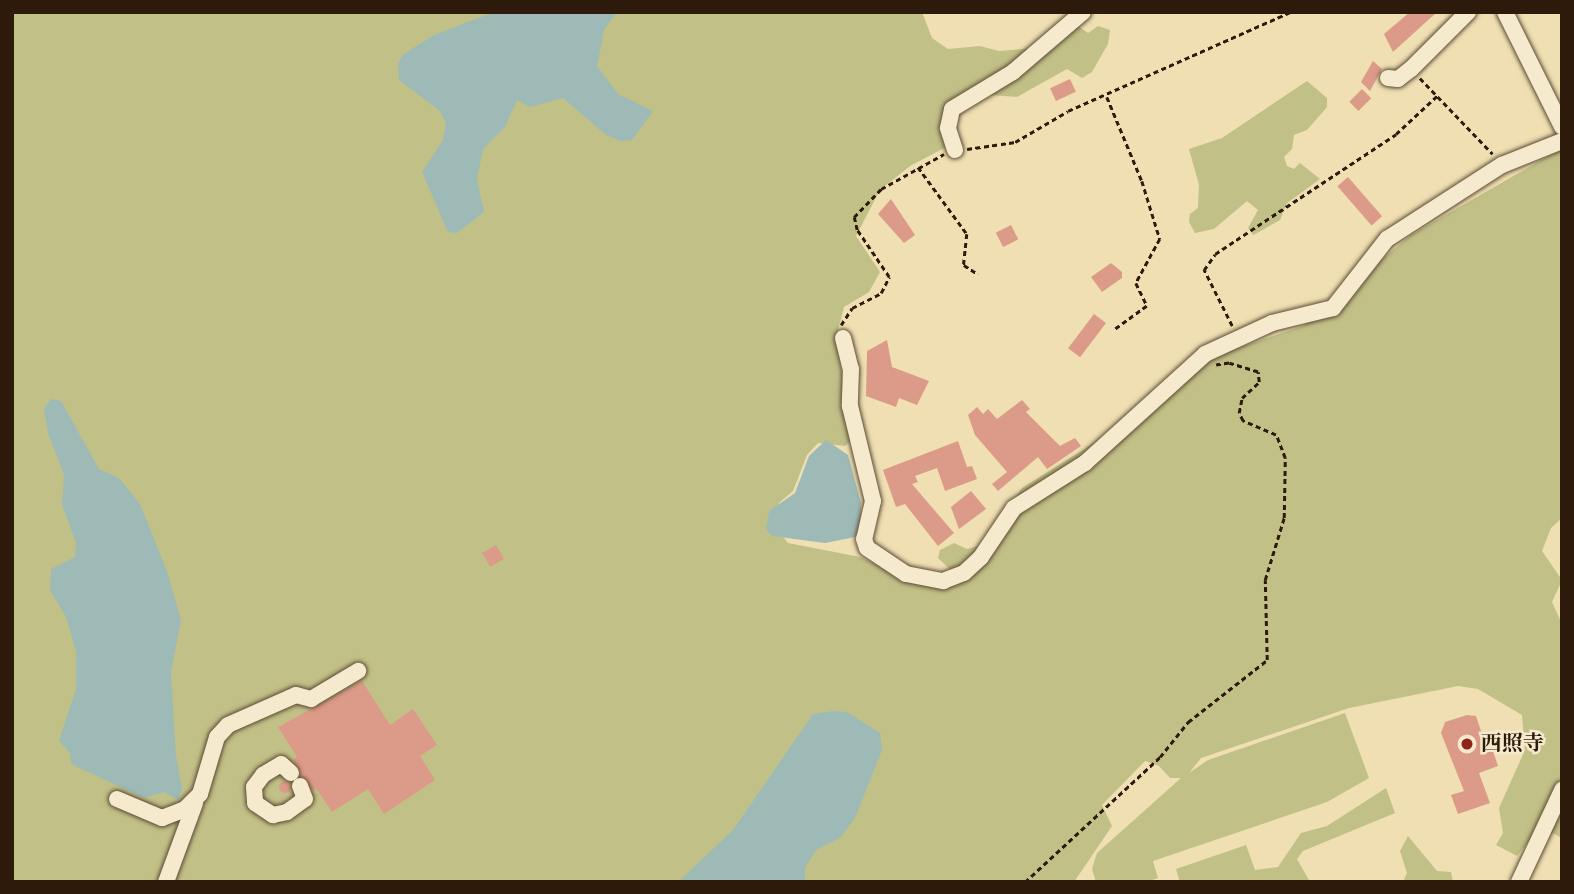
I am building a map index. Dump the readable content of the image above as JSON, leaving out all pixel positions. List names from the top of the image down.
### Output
{
  "places": ["西照寺"]
}
